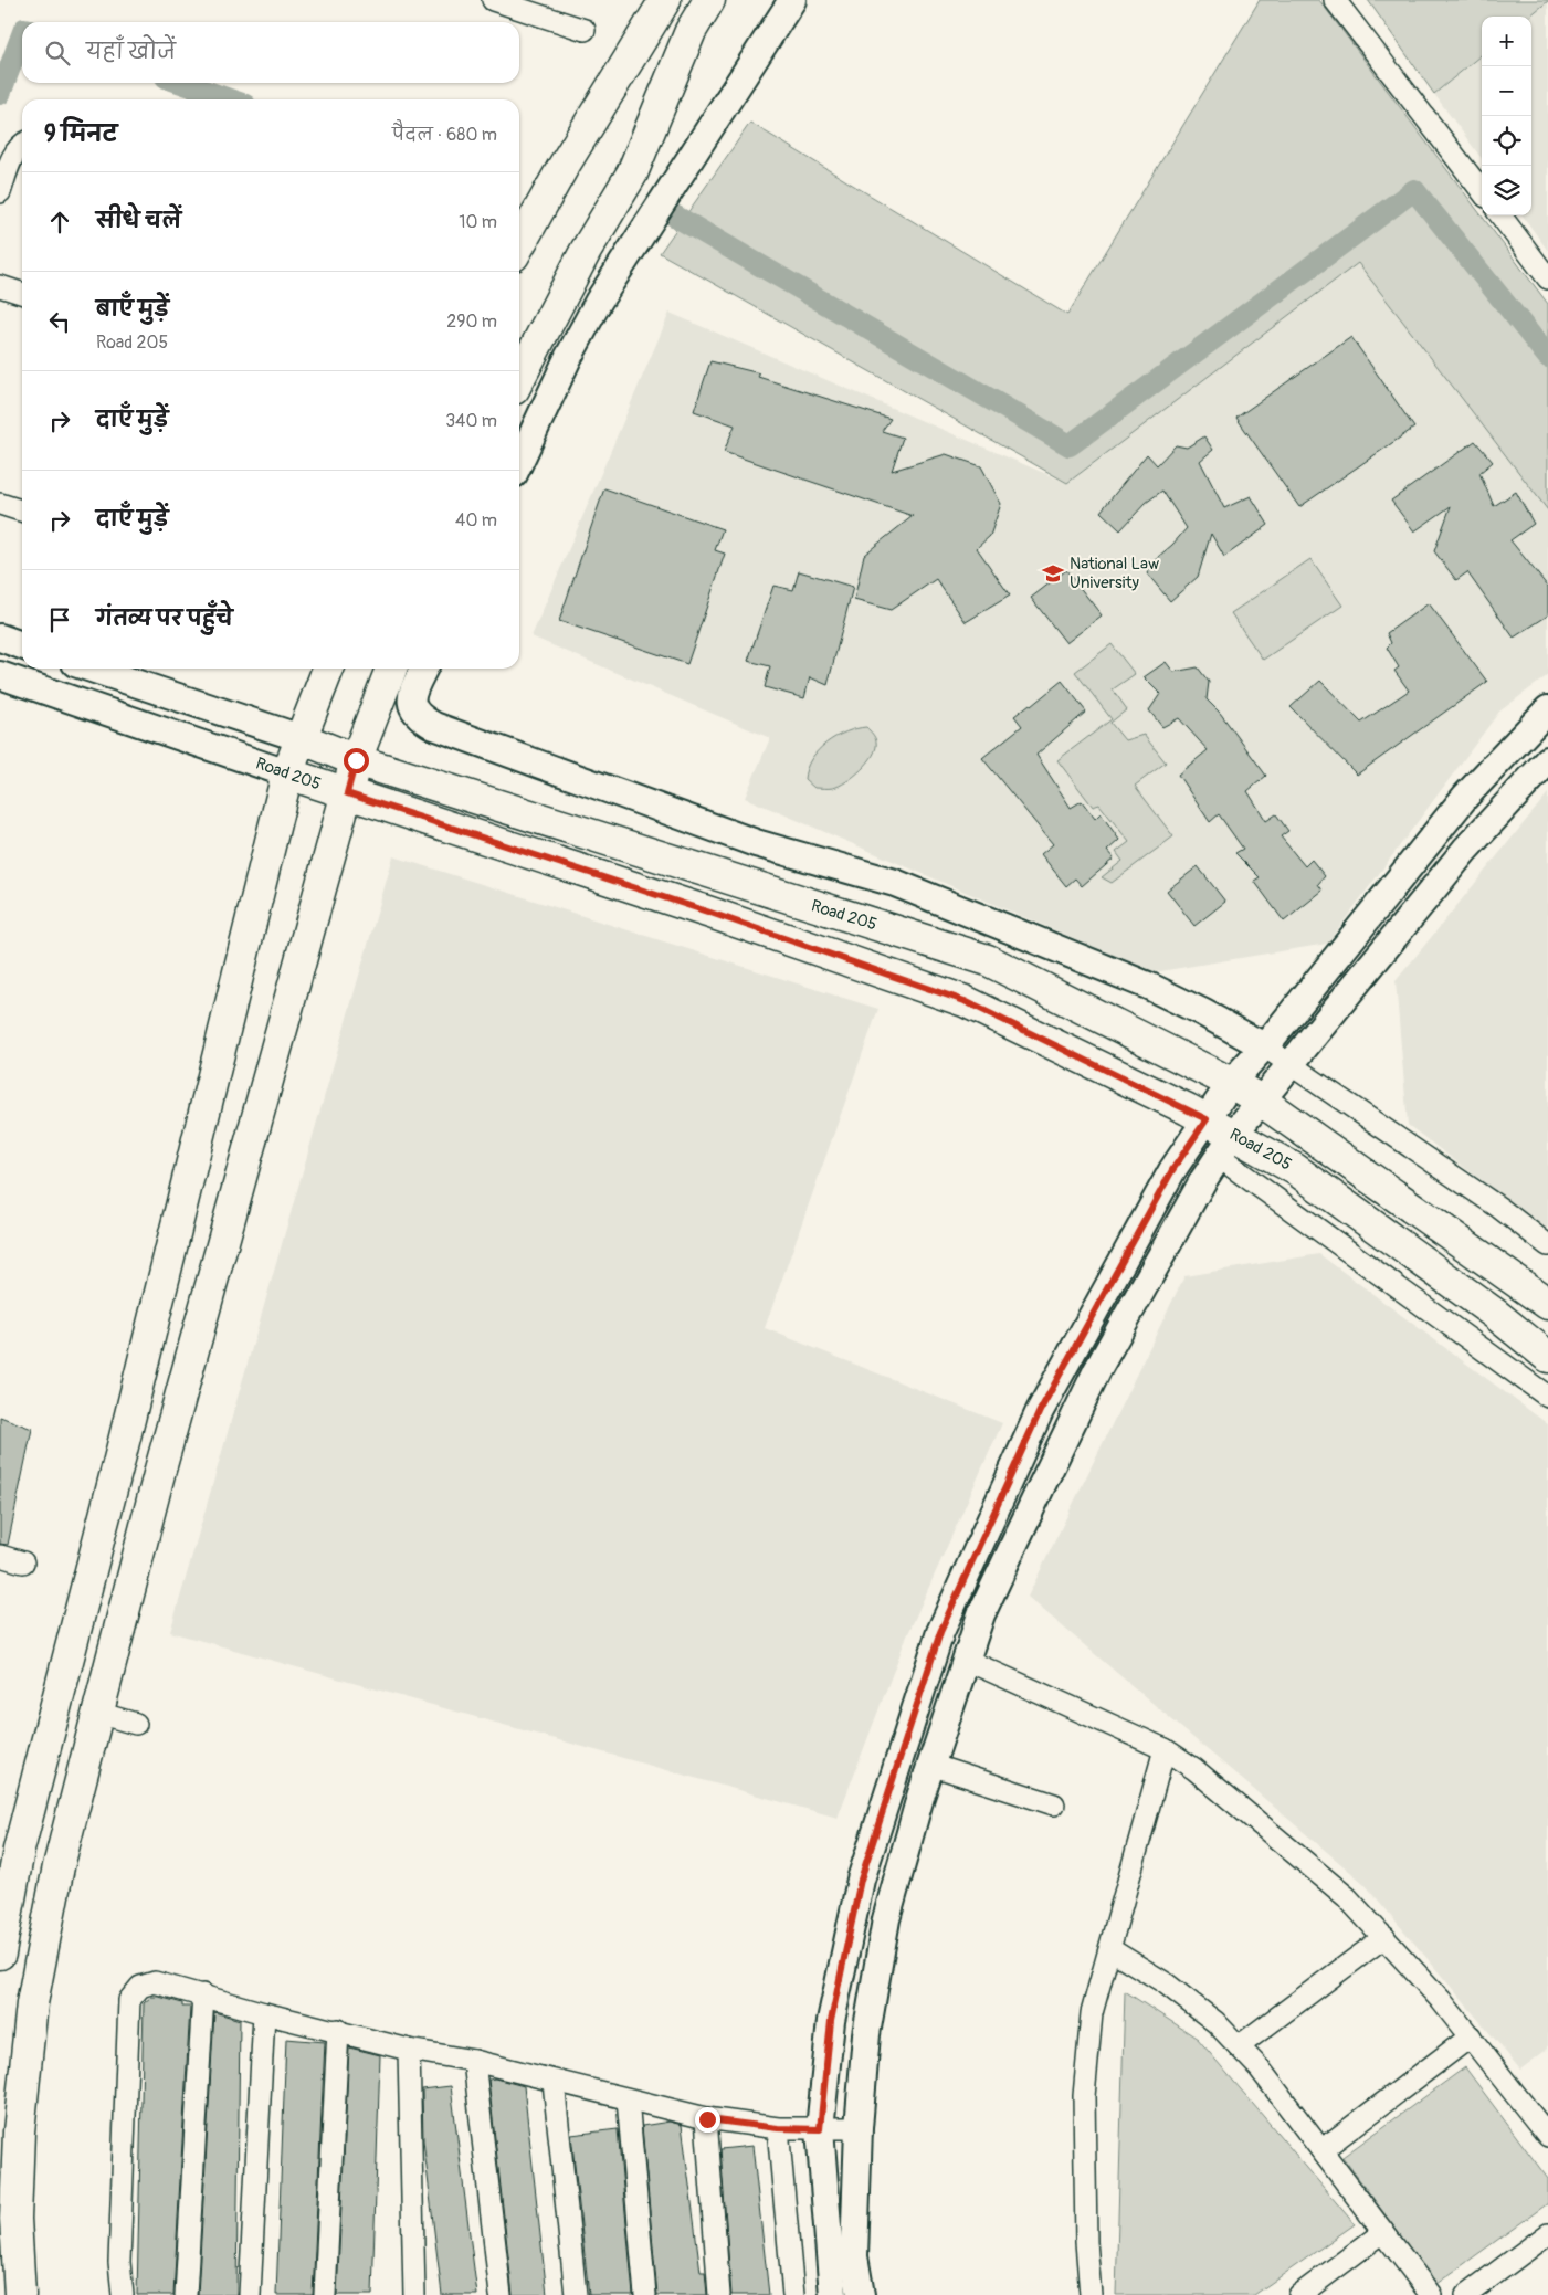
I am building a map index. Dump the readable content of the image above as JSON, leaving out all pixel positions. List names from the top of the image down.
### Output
{
  "streets": {
    "main road": ["Road 205"]
  },
  "places": {
    "school or university": ["National Law University"]
  },
  "page": {
    "map_buttons": ["+", "−"],
    "search": "यहाँ खोजें",
    "heading": ["9 मिनट", "पैदल · 680 m"],
    "list": [
      ["सीधे चलें", "10 m"],
      ["बाएँ मुड़ें", "Road 205", "290 m"],
      ["दाएँ मुड़ें", "340 m"],
      ["दाएँ मुड़ें", "40 m"],
      "गंतव्य पर पहुँचे"
    ]
  }
}
